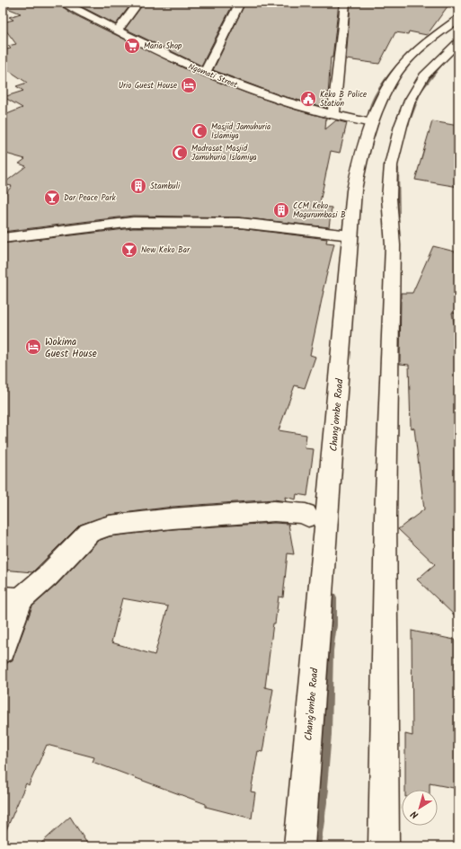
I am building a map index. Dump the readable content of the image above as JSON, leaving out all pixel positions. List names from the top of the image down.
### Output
{
  "streets": {
    "main road": ["Ngomati Street", "Chang'ombe Road"]
  },
  "crossings": [
    ["Ngomati Street", "Chang'ombe Road"]
  ],
  "places": {
    "supermarket": ["Maria Shop"],
    "hotel": ["Urio Guest House", "Wokima Guest House"],
    "public building": ["Keko B Police Station"],
    "mosque": ["Masjid Jamuhuria Islamiya", "Madrasat Masjid Jamuhuria Islamiya"],
    "building": ["Stambuli", "CCM Keko Magurumbasi B"],
    "bar": ["Dar Peace Park", "New Keko Bar"]
  },
  "north": "bottom left"
}
